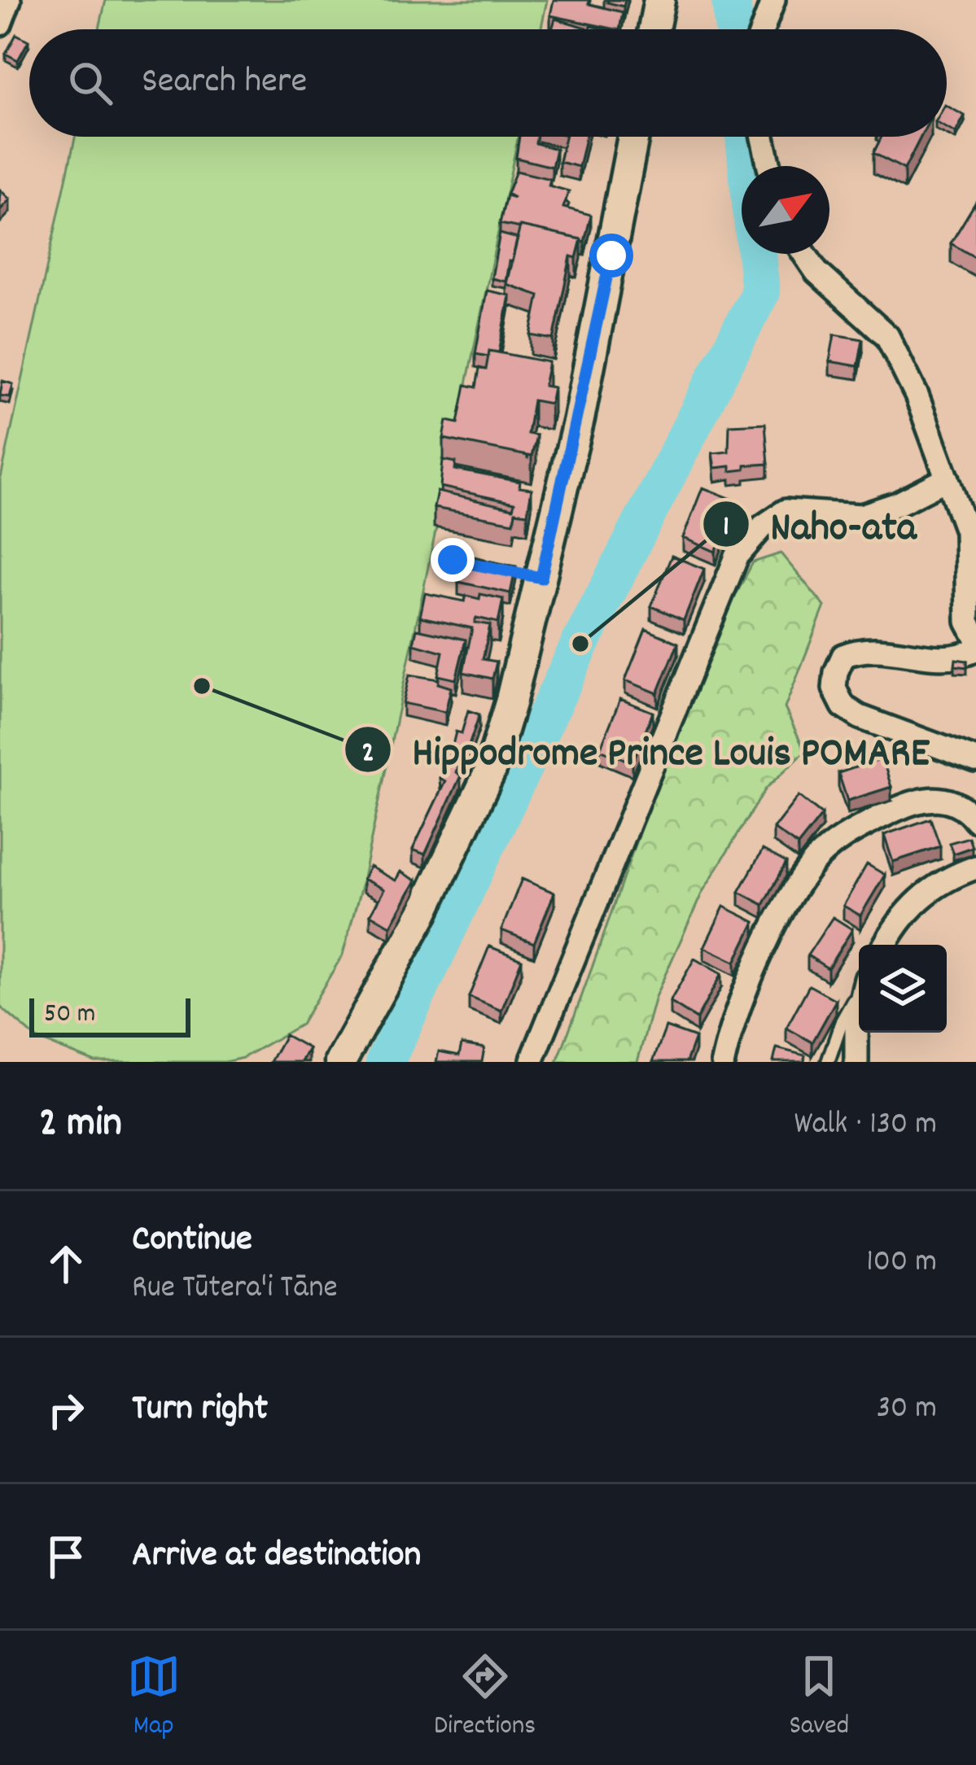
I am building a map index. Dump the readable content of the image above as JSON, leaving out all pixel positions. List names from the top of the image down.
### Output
{
  "places": ["Naho-ata", "Hippodrome Prince Louis POMARE"],
  "scale_bar": "50 m",
  "north": "top right",
  "page": {
    "search": "Search here",
    "scale": "50 m",
    "heading": ["2 min", "Walk · 130 m"],
    "list": [
      ["Continue", "Rue Tūtera'i Tāne", "100 m"],
      ["Turn right", "30 m"],
      "Arrive at destination"
    ],
    "nav": ["Map", "Directions", "Saved"]
  }
}
